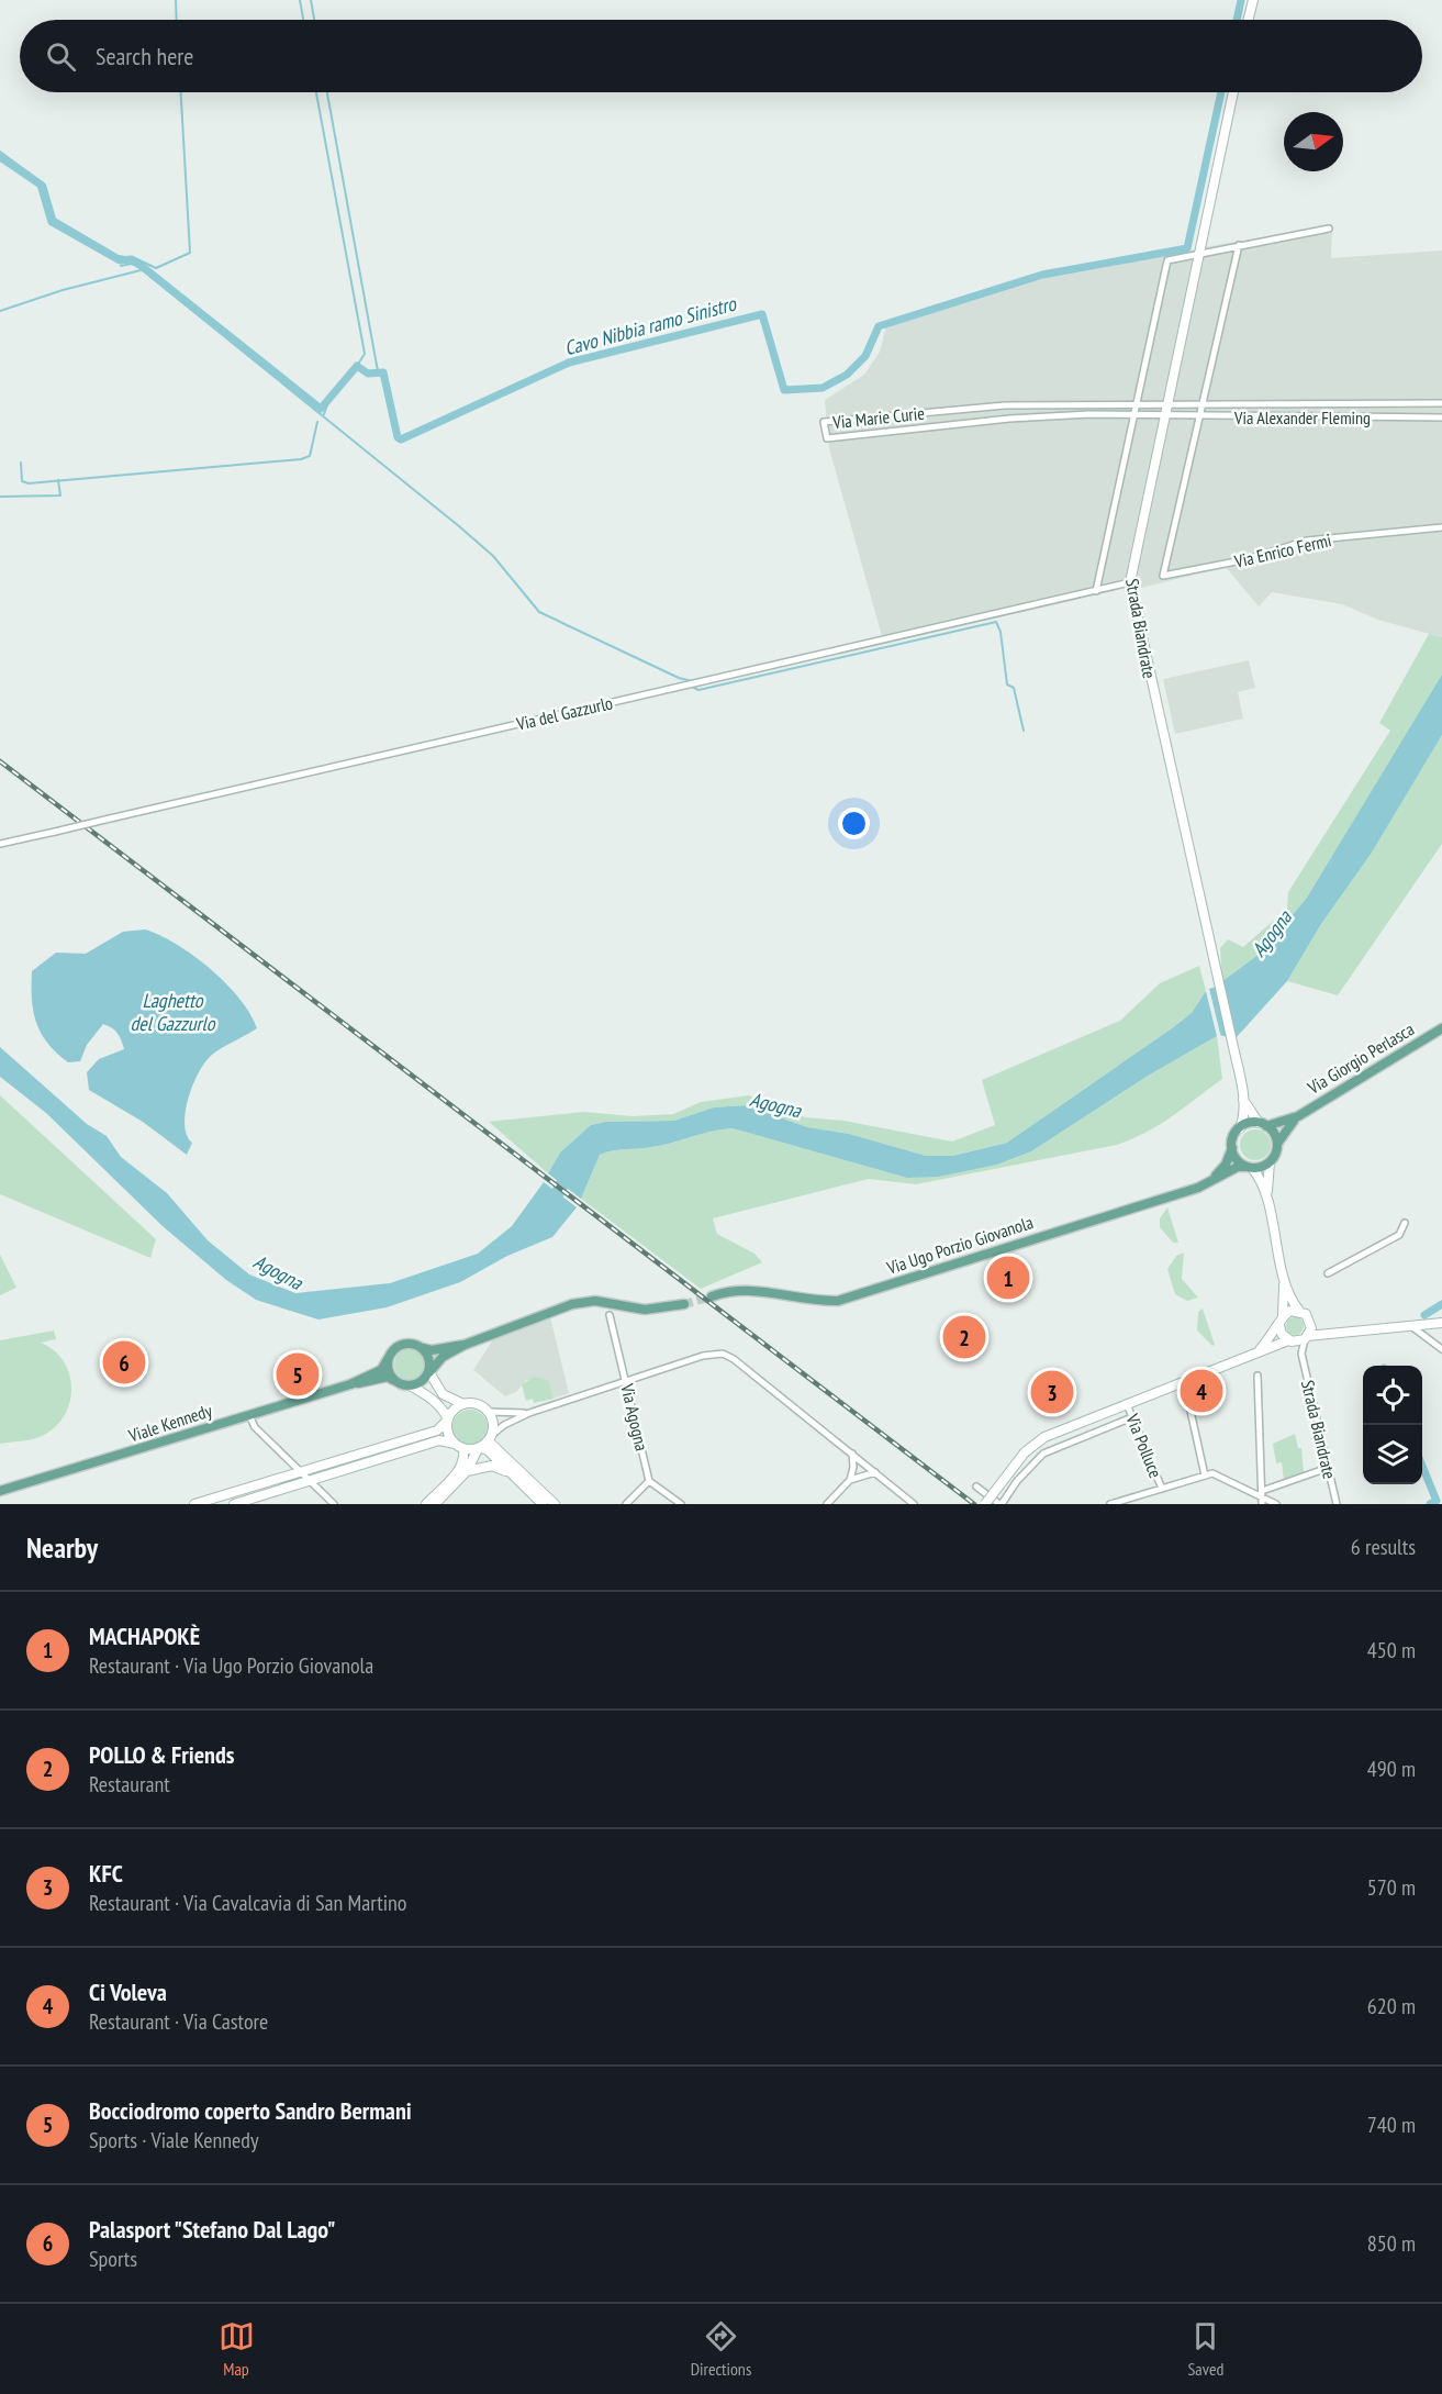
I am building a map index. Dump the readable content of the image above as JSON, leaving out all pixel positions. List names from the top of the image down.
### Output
{
  "streets": {
    "main road": [
      "Strada Biandrate",
      "Via Giorgio Perlasca",
      "Via Ugo Porzio Giovanola",
      "Viale Kennedy"
    ],
    "street": [
      "Via Marie Curie",
      "Via Alexander Fleming",
      "Via Enrico Fermi",
      "Via del Gazzurlo",
      "Via Agogna",
      "Via Polluce"
    ]
  },
  "crossings": [
    ["Via Marie Curie", "Via Alexander Fleming"],
    ["Via Marie Curie", "Strada Biandrate"],
    ["Via Alexander Fleming", "Via Enrico Fermi"],
    ["Via Alexander Fleming", "Strada Biandrate"],
    ["Strada Biandrate", "Via del Gazzurlo"],
    ["Strada Biandrate", "Via Giorgio Perlasca"],
    ["Strada Biandrate", "Via Ugo Porzio Giovanola"],
    ["Via Giorgio Perlasca", "Via Ugo Porzio Giovanola"]
  ],
  "water": ["Cavo Nibbia ramo Sinistro", "Agogna", "Laghetto del Gazzurlo"],
  "north": "right",
  "page": {
    "search": "Search here",
    "pins": [
      "1",
      "2",
      "6",
      "5",
      "4",
      "3"
    ],
    "heading": ["Nearby", "6 results"],
    "list": [
      {
        "mark": "1",
        "name": "MACHAPOKÈ",
        "note": "Restaurant · Via Ugo Porzio Giovanola",
        "value": "450 m"
      },
      {
        "mark": "2",
        "name": "POLLO & Friends",
        "note": "Restaurant",
        "value": "490 m"
      },
      {
        "mark": "3",
        "name": "KFC",
        "note": "Restaurant · Via Cavalcavia di San Martino",
        "value": "570 m"
      },
      {
        "mark": "4",
        "name": "Ci Voleva",
        "note": "Restaurant · Via Castore",
        "value": "620 m"
      },
      {
        "mark": "5",
        "name": "Bocciodromo coperto Sandro Bermani",
        "note": "Sports · Viale Kennedy",
        "value": "740 m"
      },
      {
        "mark": "6",
        "name": "Palasport \"Stefano Dal Lago\"",
        "note": "Sports",
        "value": "850 m"
      }
    ],
    "nav": ["Map", "Directions", "Saved"]
  }
}
